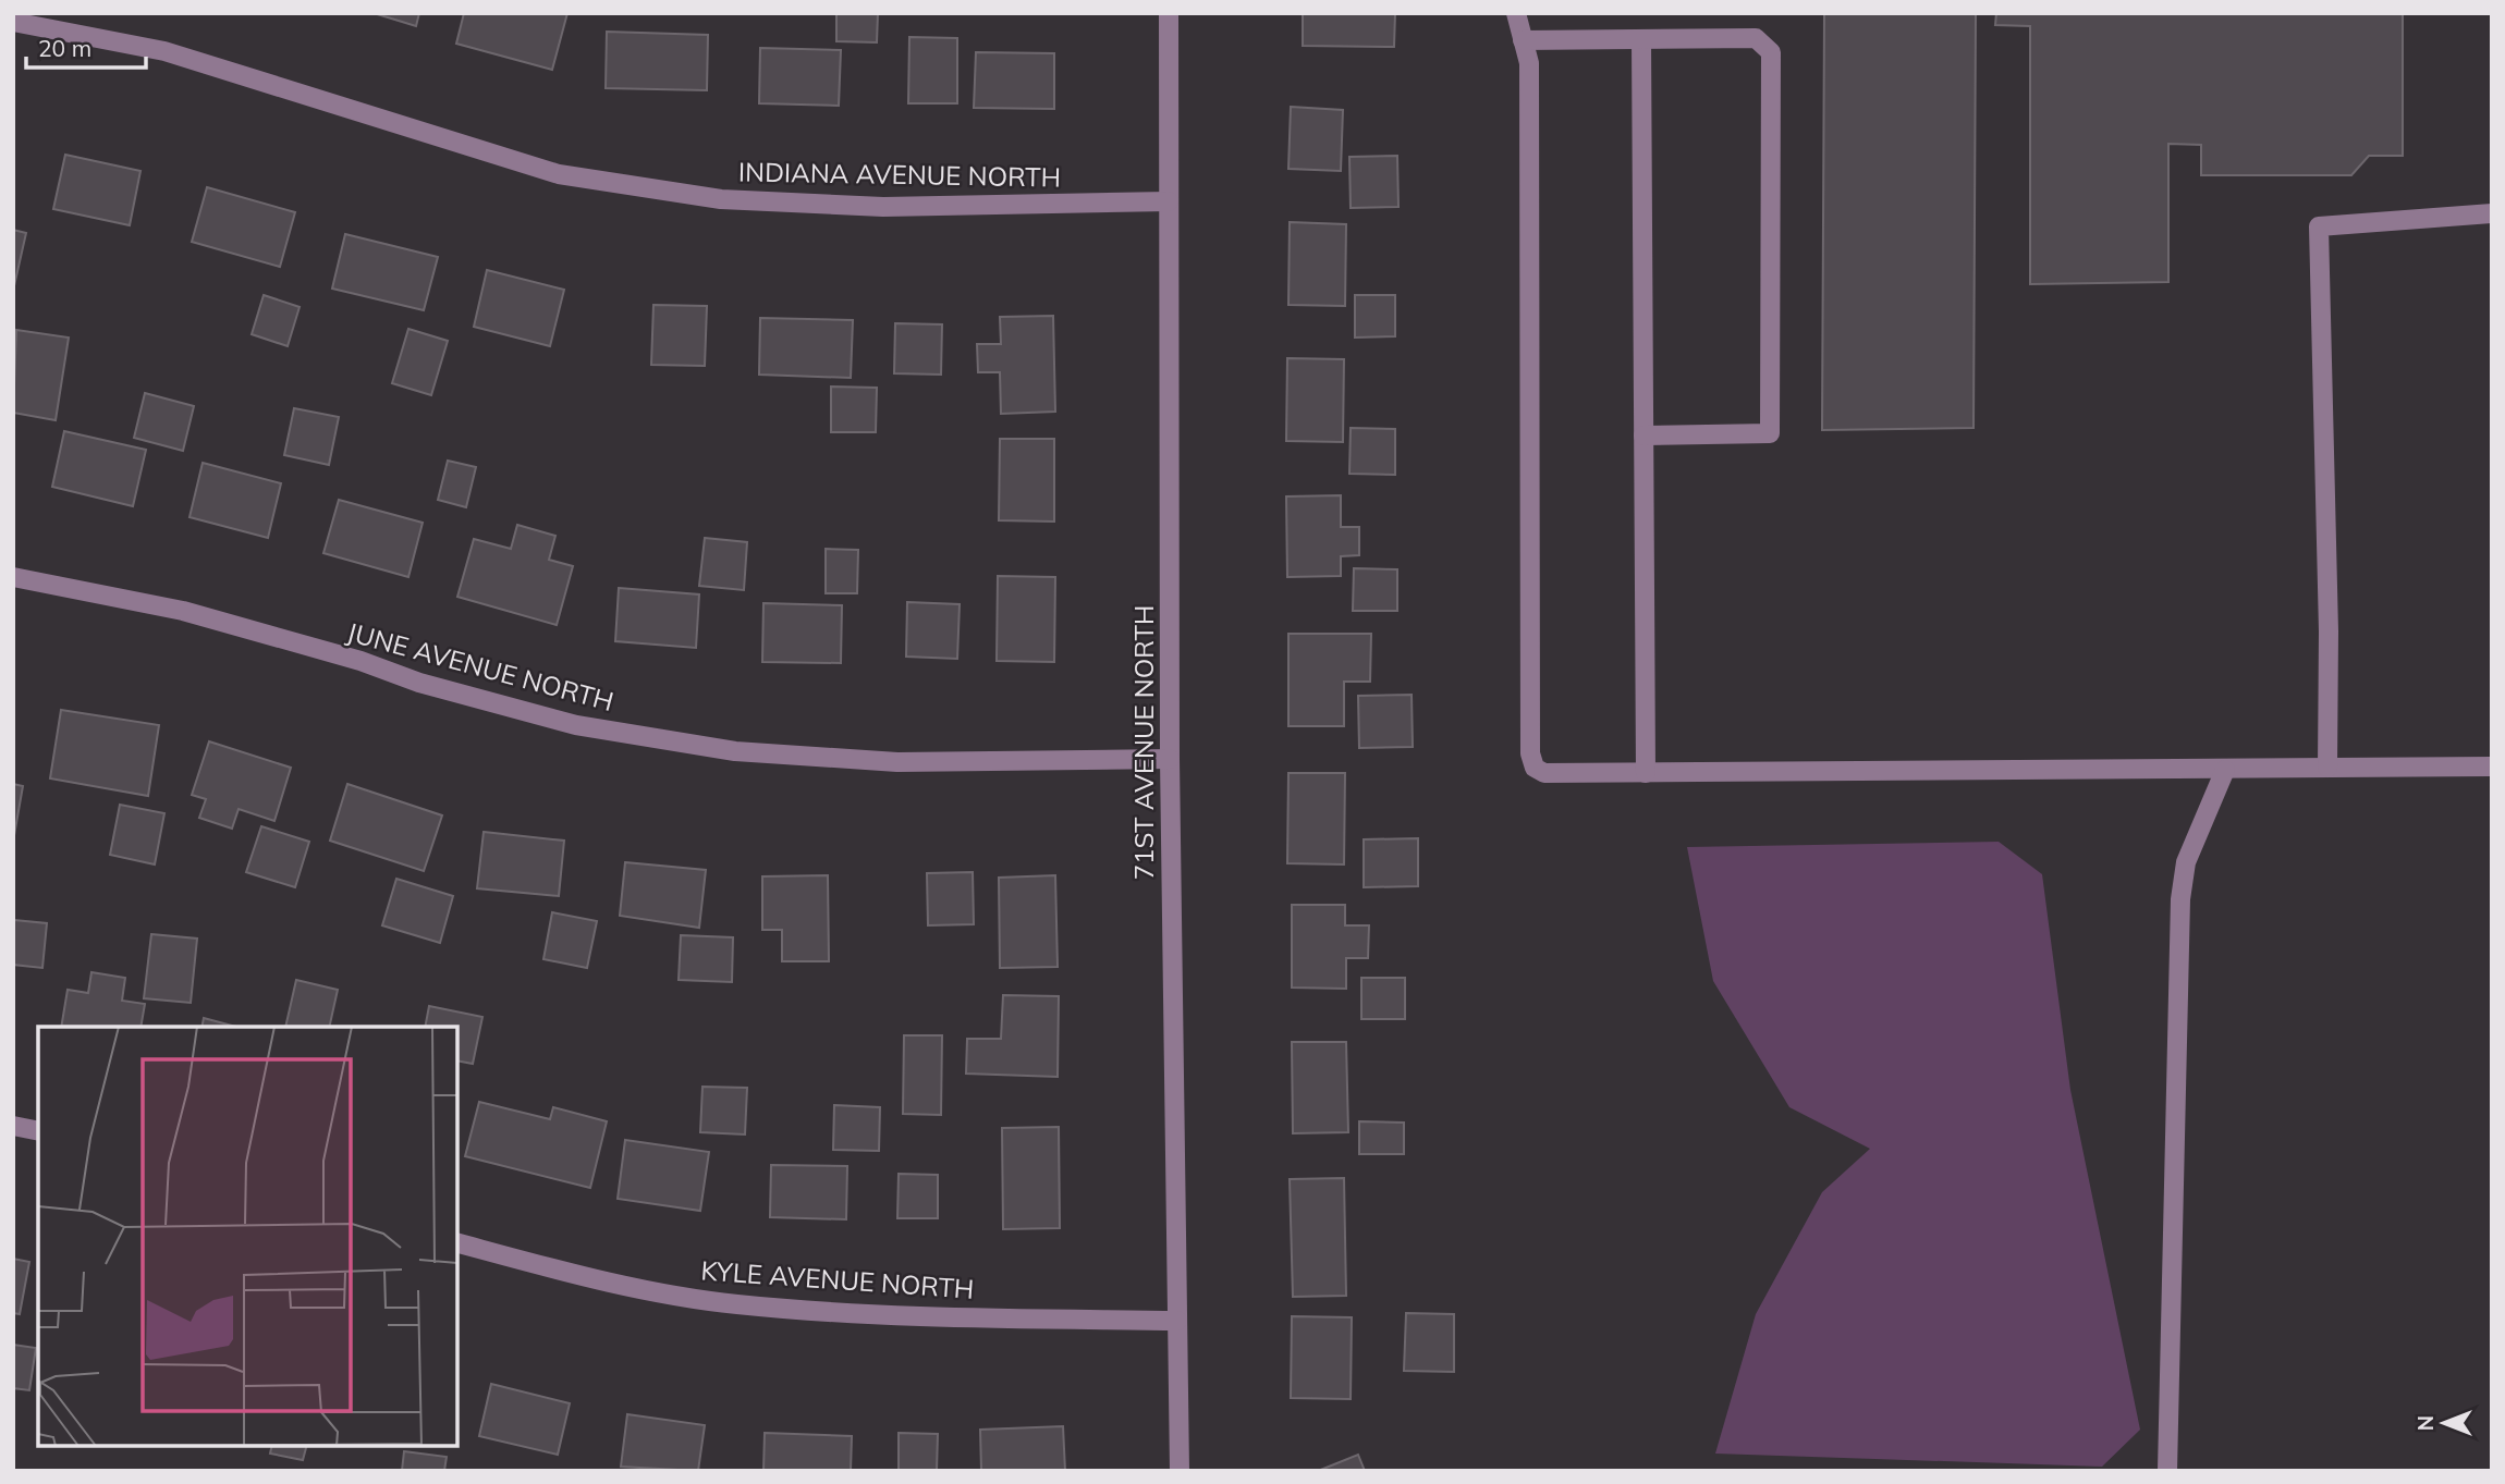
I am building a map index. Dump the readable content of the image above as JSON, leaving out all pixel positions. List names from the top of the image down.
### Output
{
  "streets": {
    "street": [
      "INDIANA AVENUE NORTH",
      "JUNE AVENUE NORTH",
      "71ST AVENUE NORTH",
      "KYLE AVENUE NORTH"
    ]
  },
  "crossings": [
    ["INDIANA AVENUE NORTH", "71ST AVENUE NORTH"],
    ["JUNE AVENUE NORTH", "71ST AVENUE NORTH"],
    ["71ST AVENUE NORTH", "KYLE AVENUE NORTH"]
  ],
  "scale_bar": "20 m",
  "north": "left"
}
